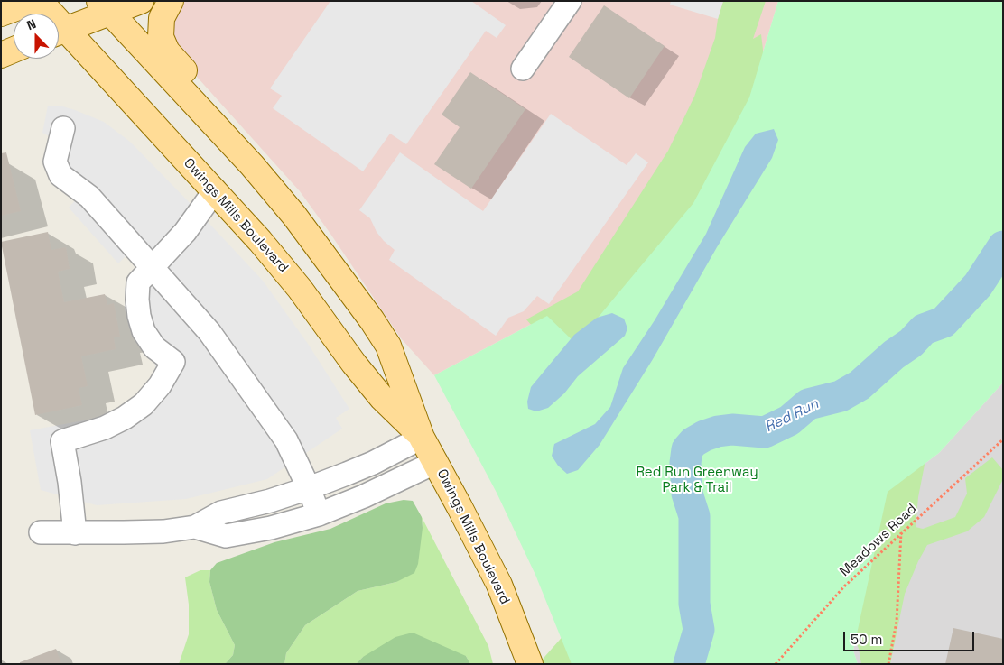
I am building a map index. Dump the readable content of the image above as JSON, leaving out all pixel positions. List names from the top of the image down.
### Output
{
  "streets": {
    "main road": ["Owings Mills Boulevard"],
    "path": ["Meadows Road"]
  },
  "water": ["Red Run"],
  "parks": ["Red Run Greenway Park & Trail"],
  "scale_bar": "50 m",
  "north": "top"
}
